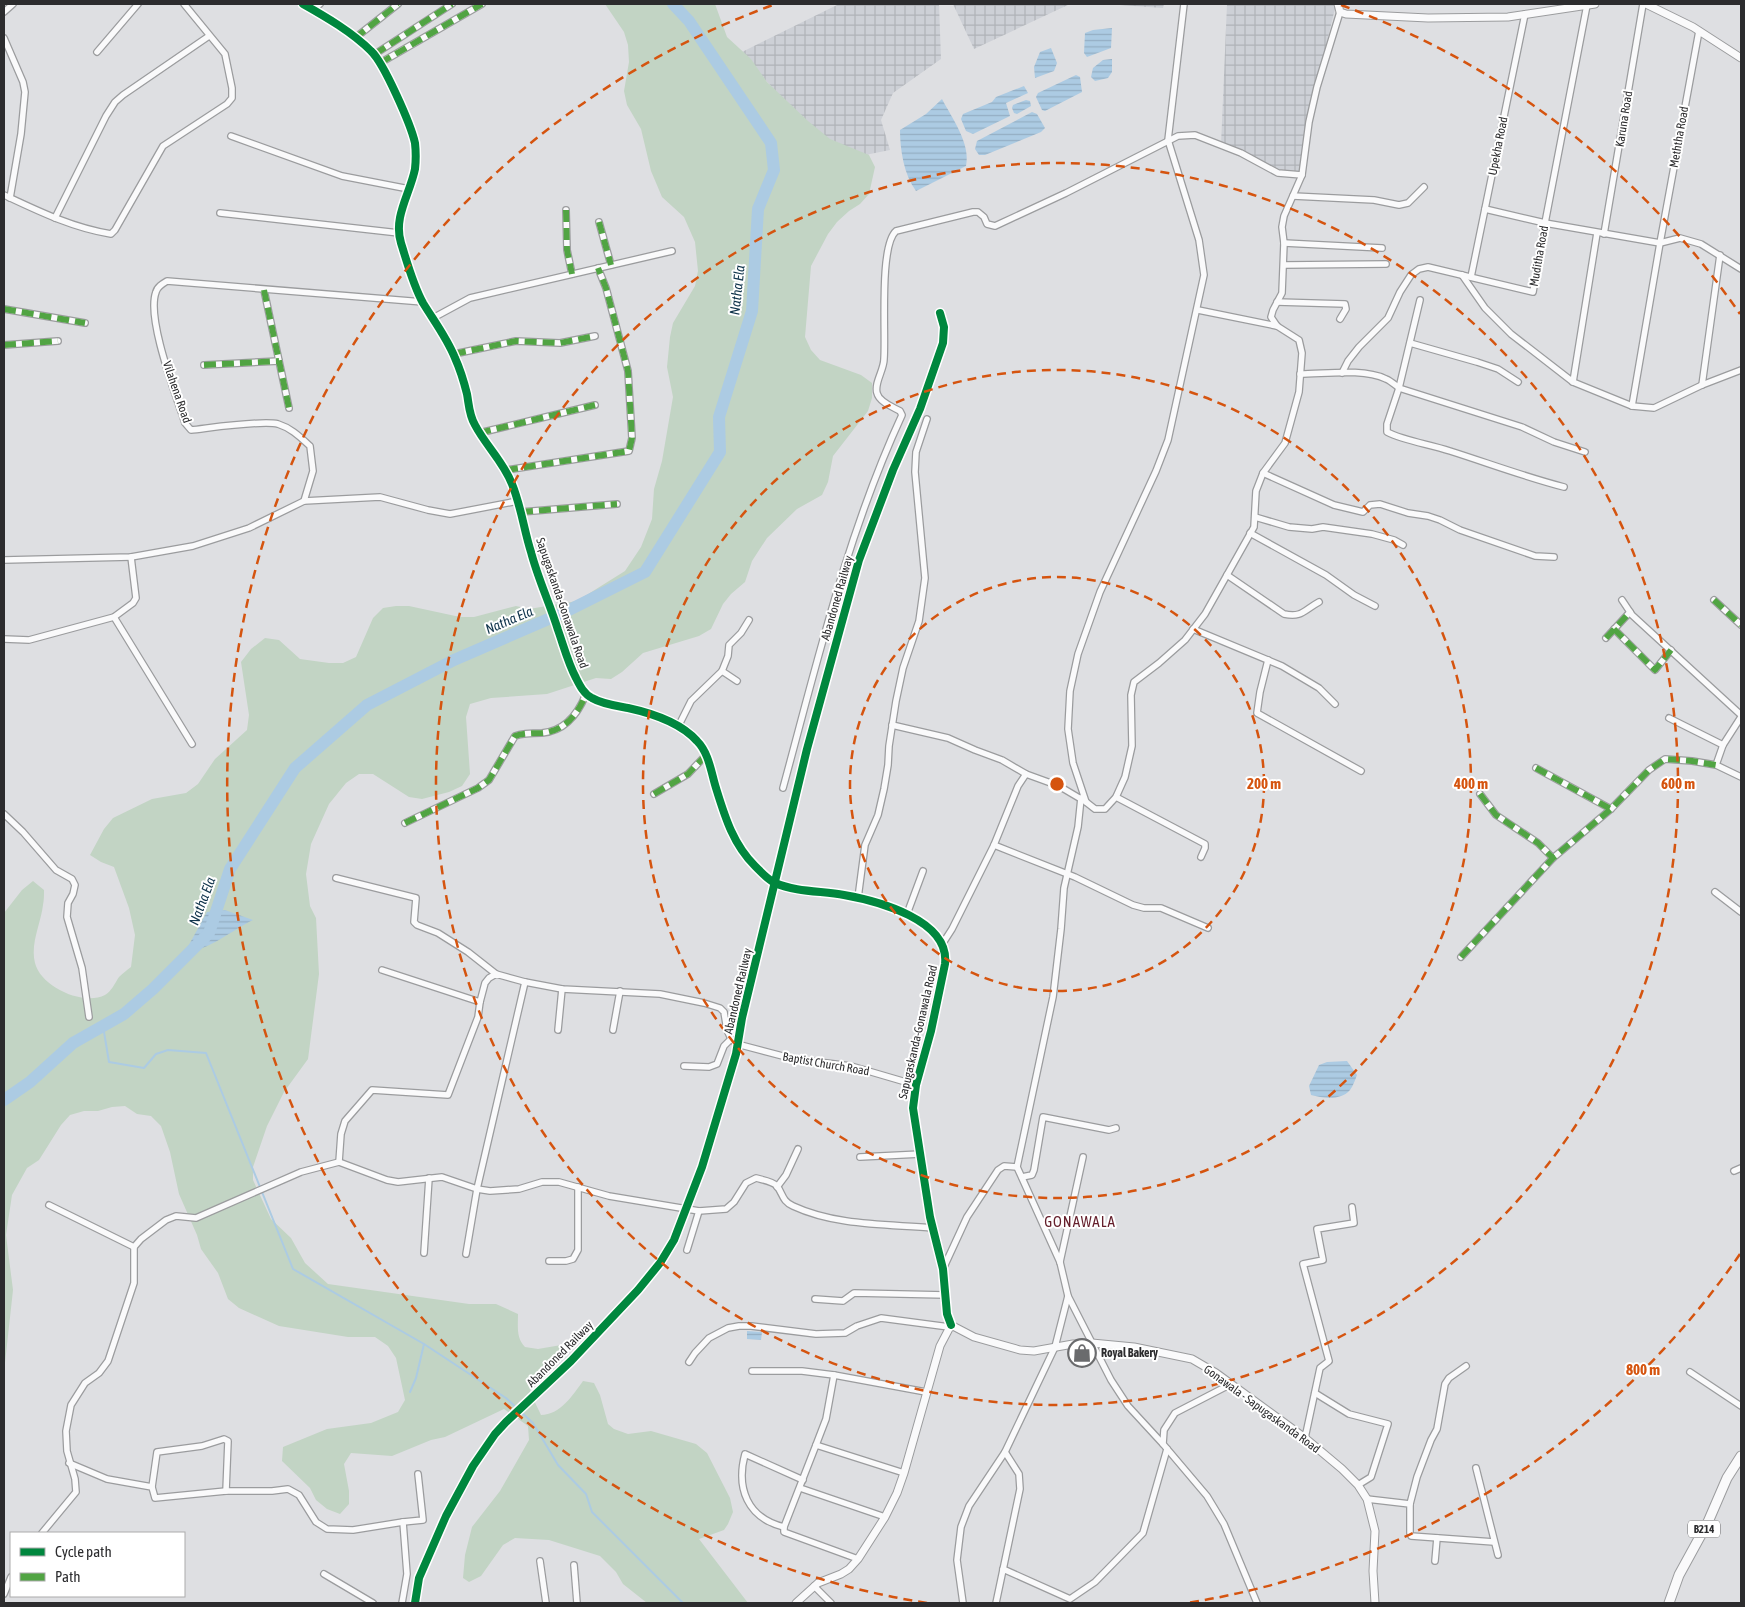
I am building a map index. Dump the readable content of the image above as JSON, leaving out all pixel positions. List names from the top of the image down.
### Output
{
  "streets": {
    "main road": ["B214"],
    "street": [
      "Karuna Road",
      "Meththa Road",
      "Upekha Road",
      "Muditha Road",
      "Vilahena Road",
      "Abandoned Railway",
      "Sapugaskanda-Gonawala Road",
      "Baptist Church Road",
      "Gonawala - Sapugaskanda Road"
    ]
  },
  "crossings": [
    ["Upekha Road", "Muditha Road"],
    ["Vilahena Road", "Sapugaskanda-Gonawala Road"],
    ["Abandoned Railway", "Baptist Church Road"],
    ["Sapugaskanda-Gonawala Road", "Baptist Church Road"],
    ["Sapugaskanda-Gonawala Road", "Gonawala - Sapugaskanda Road"]
  ],
  "districts": ["GONAWALA"],
  "water": ["Natha Ela"],
  "places": {
    "shop": ["Royal Bakery"]
  },
  "legend": ["Cycle path", "Path"],
  "rings": [
    "200 m",
    "400 m",
    "600 m",
    "800 m"
  ]
}
